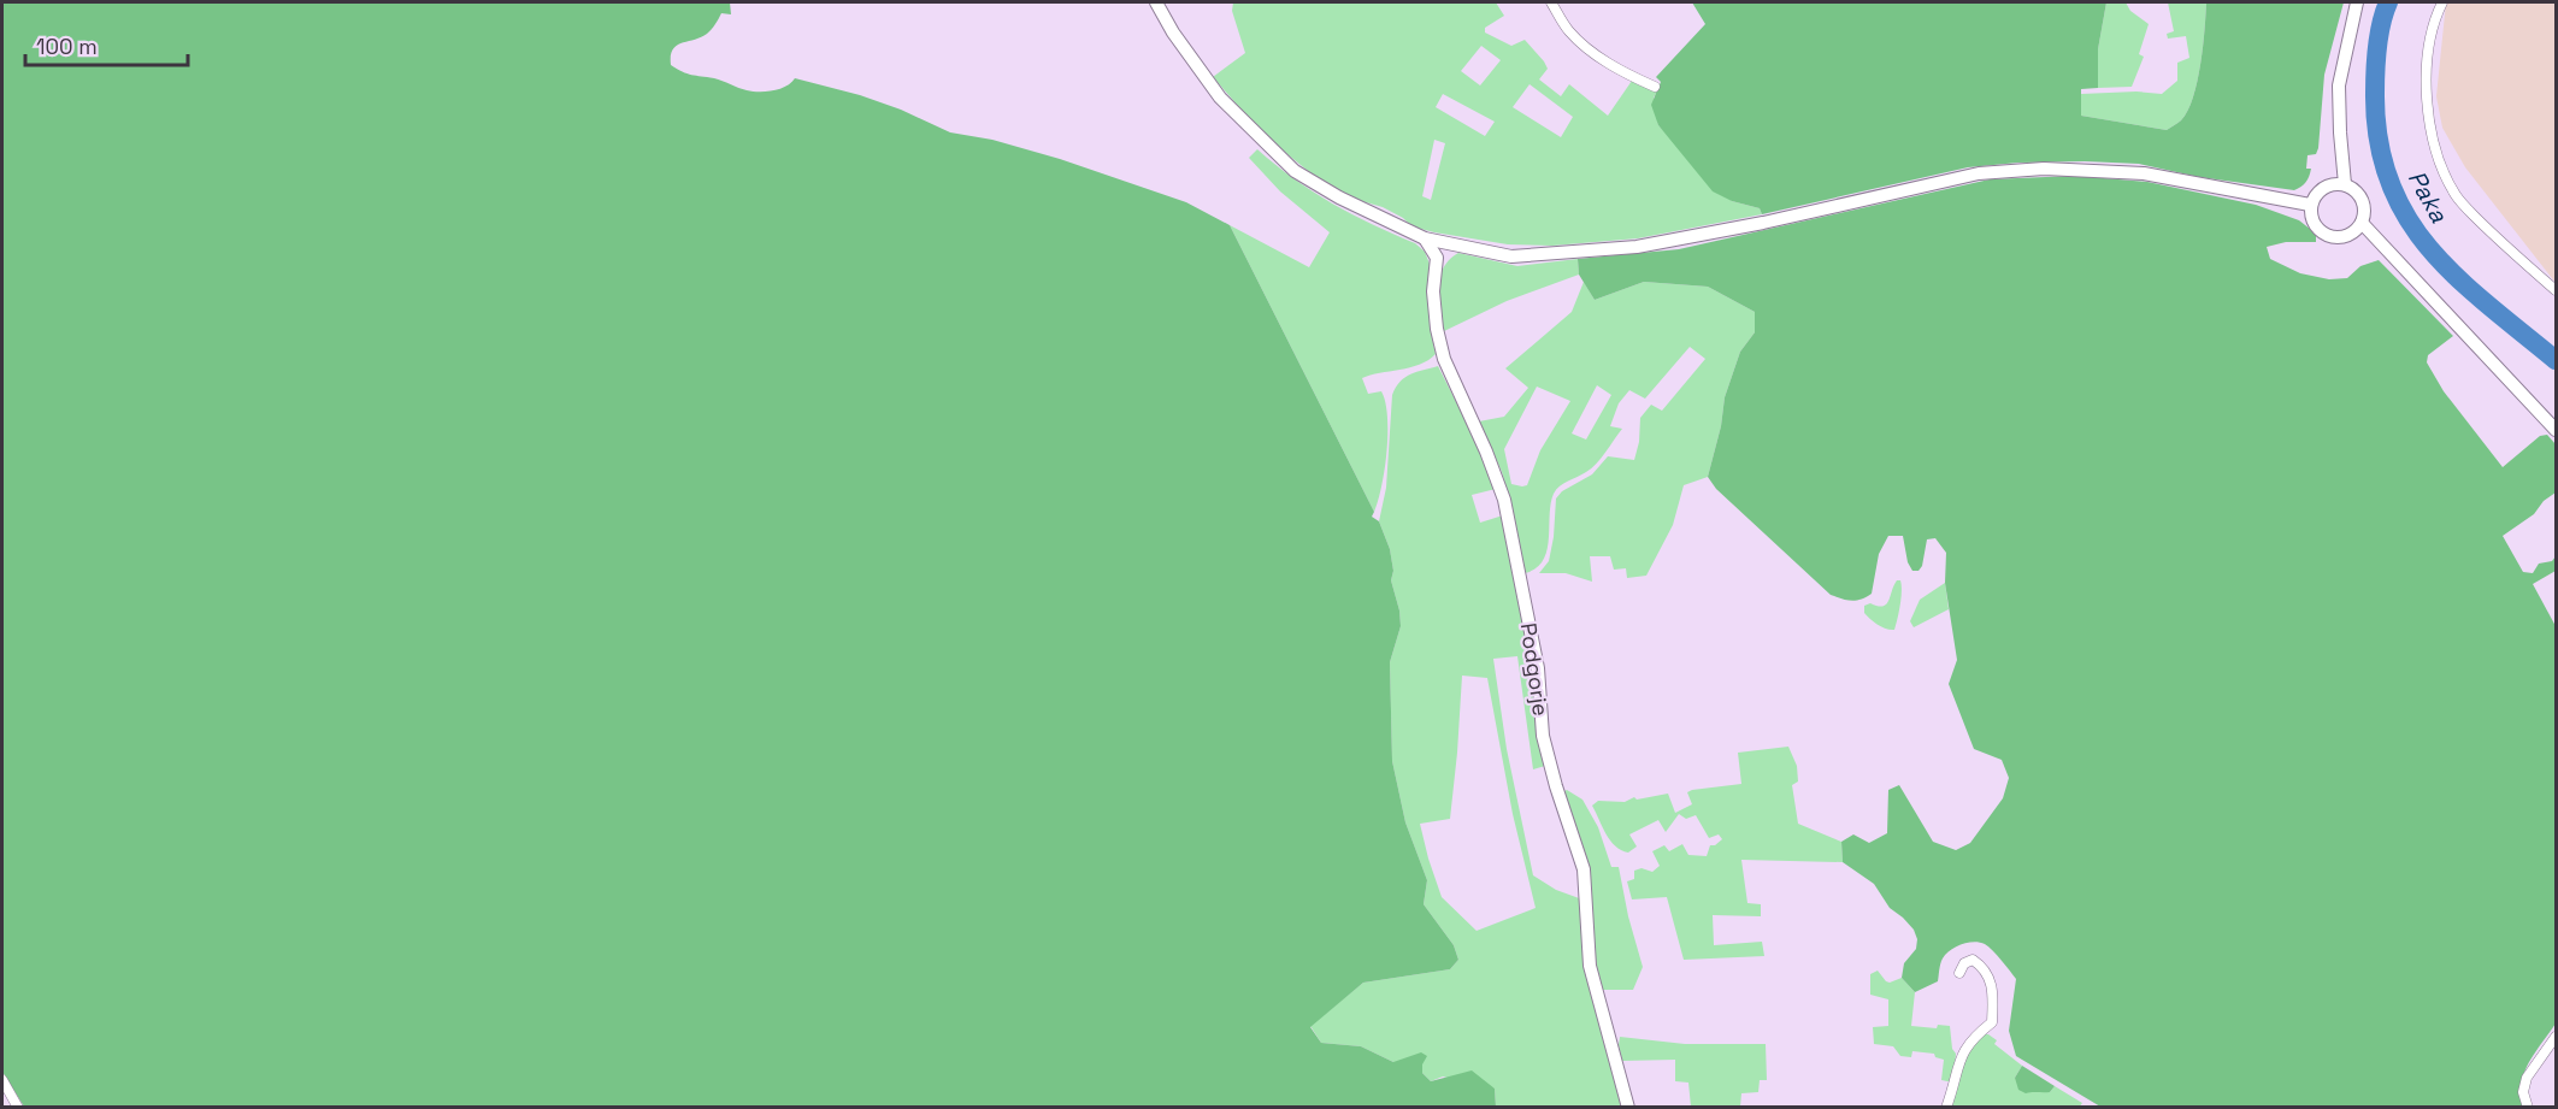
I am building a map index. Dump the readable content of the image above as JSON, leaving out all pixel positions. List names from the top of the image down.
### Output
{
  "streets": {
    "main road": ["Podgorje"]
  },
  "water": ["Paka"],
  "scale_bar": "100 m"
}
